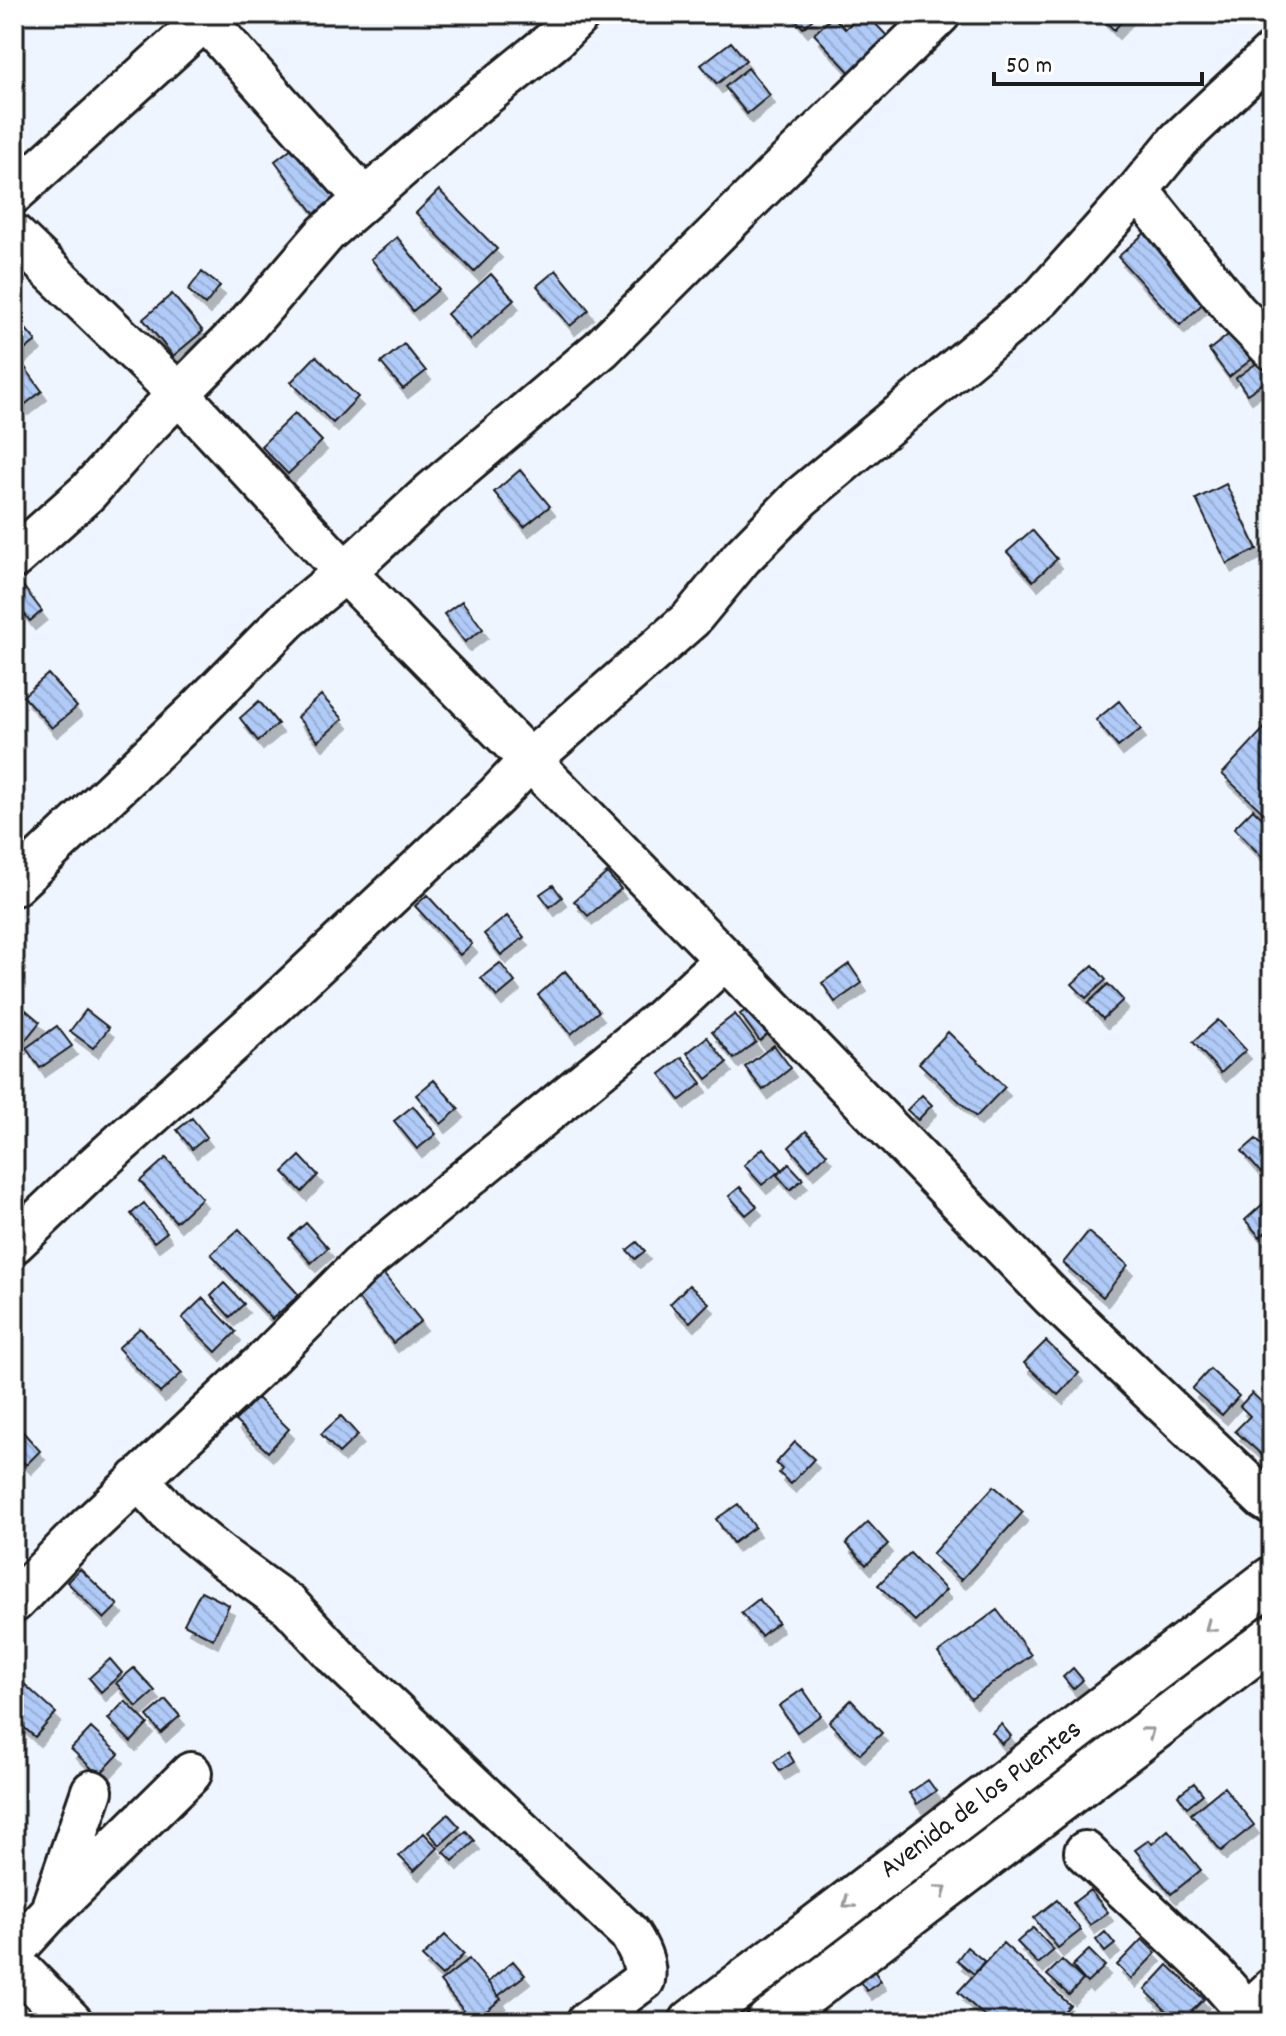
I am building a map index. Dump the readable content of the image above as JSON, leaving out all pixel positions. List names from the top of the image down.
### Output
{
  "streets": {
    "main road": ["Avenida de los Puentes"]
  },
  "scale_bar": "50 m"
}
